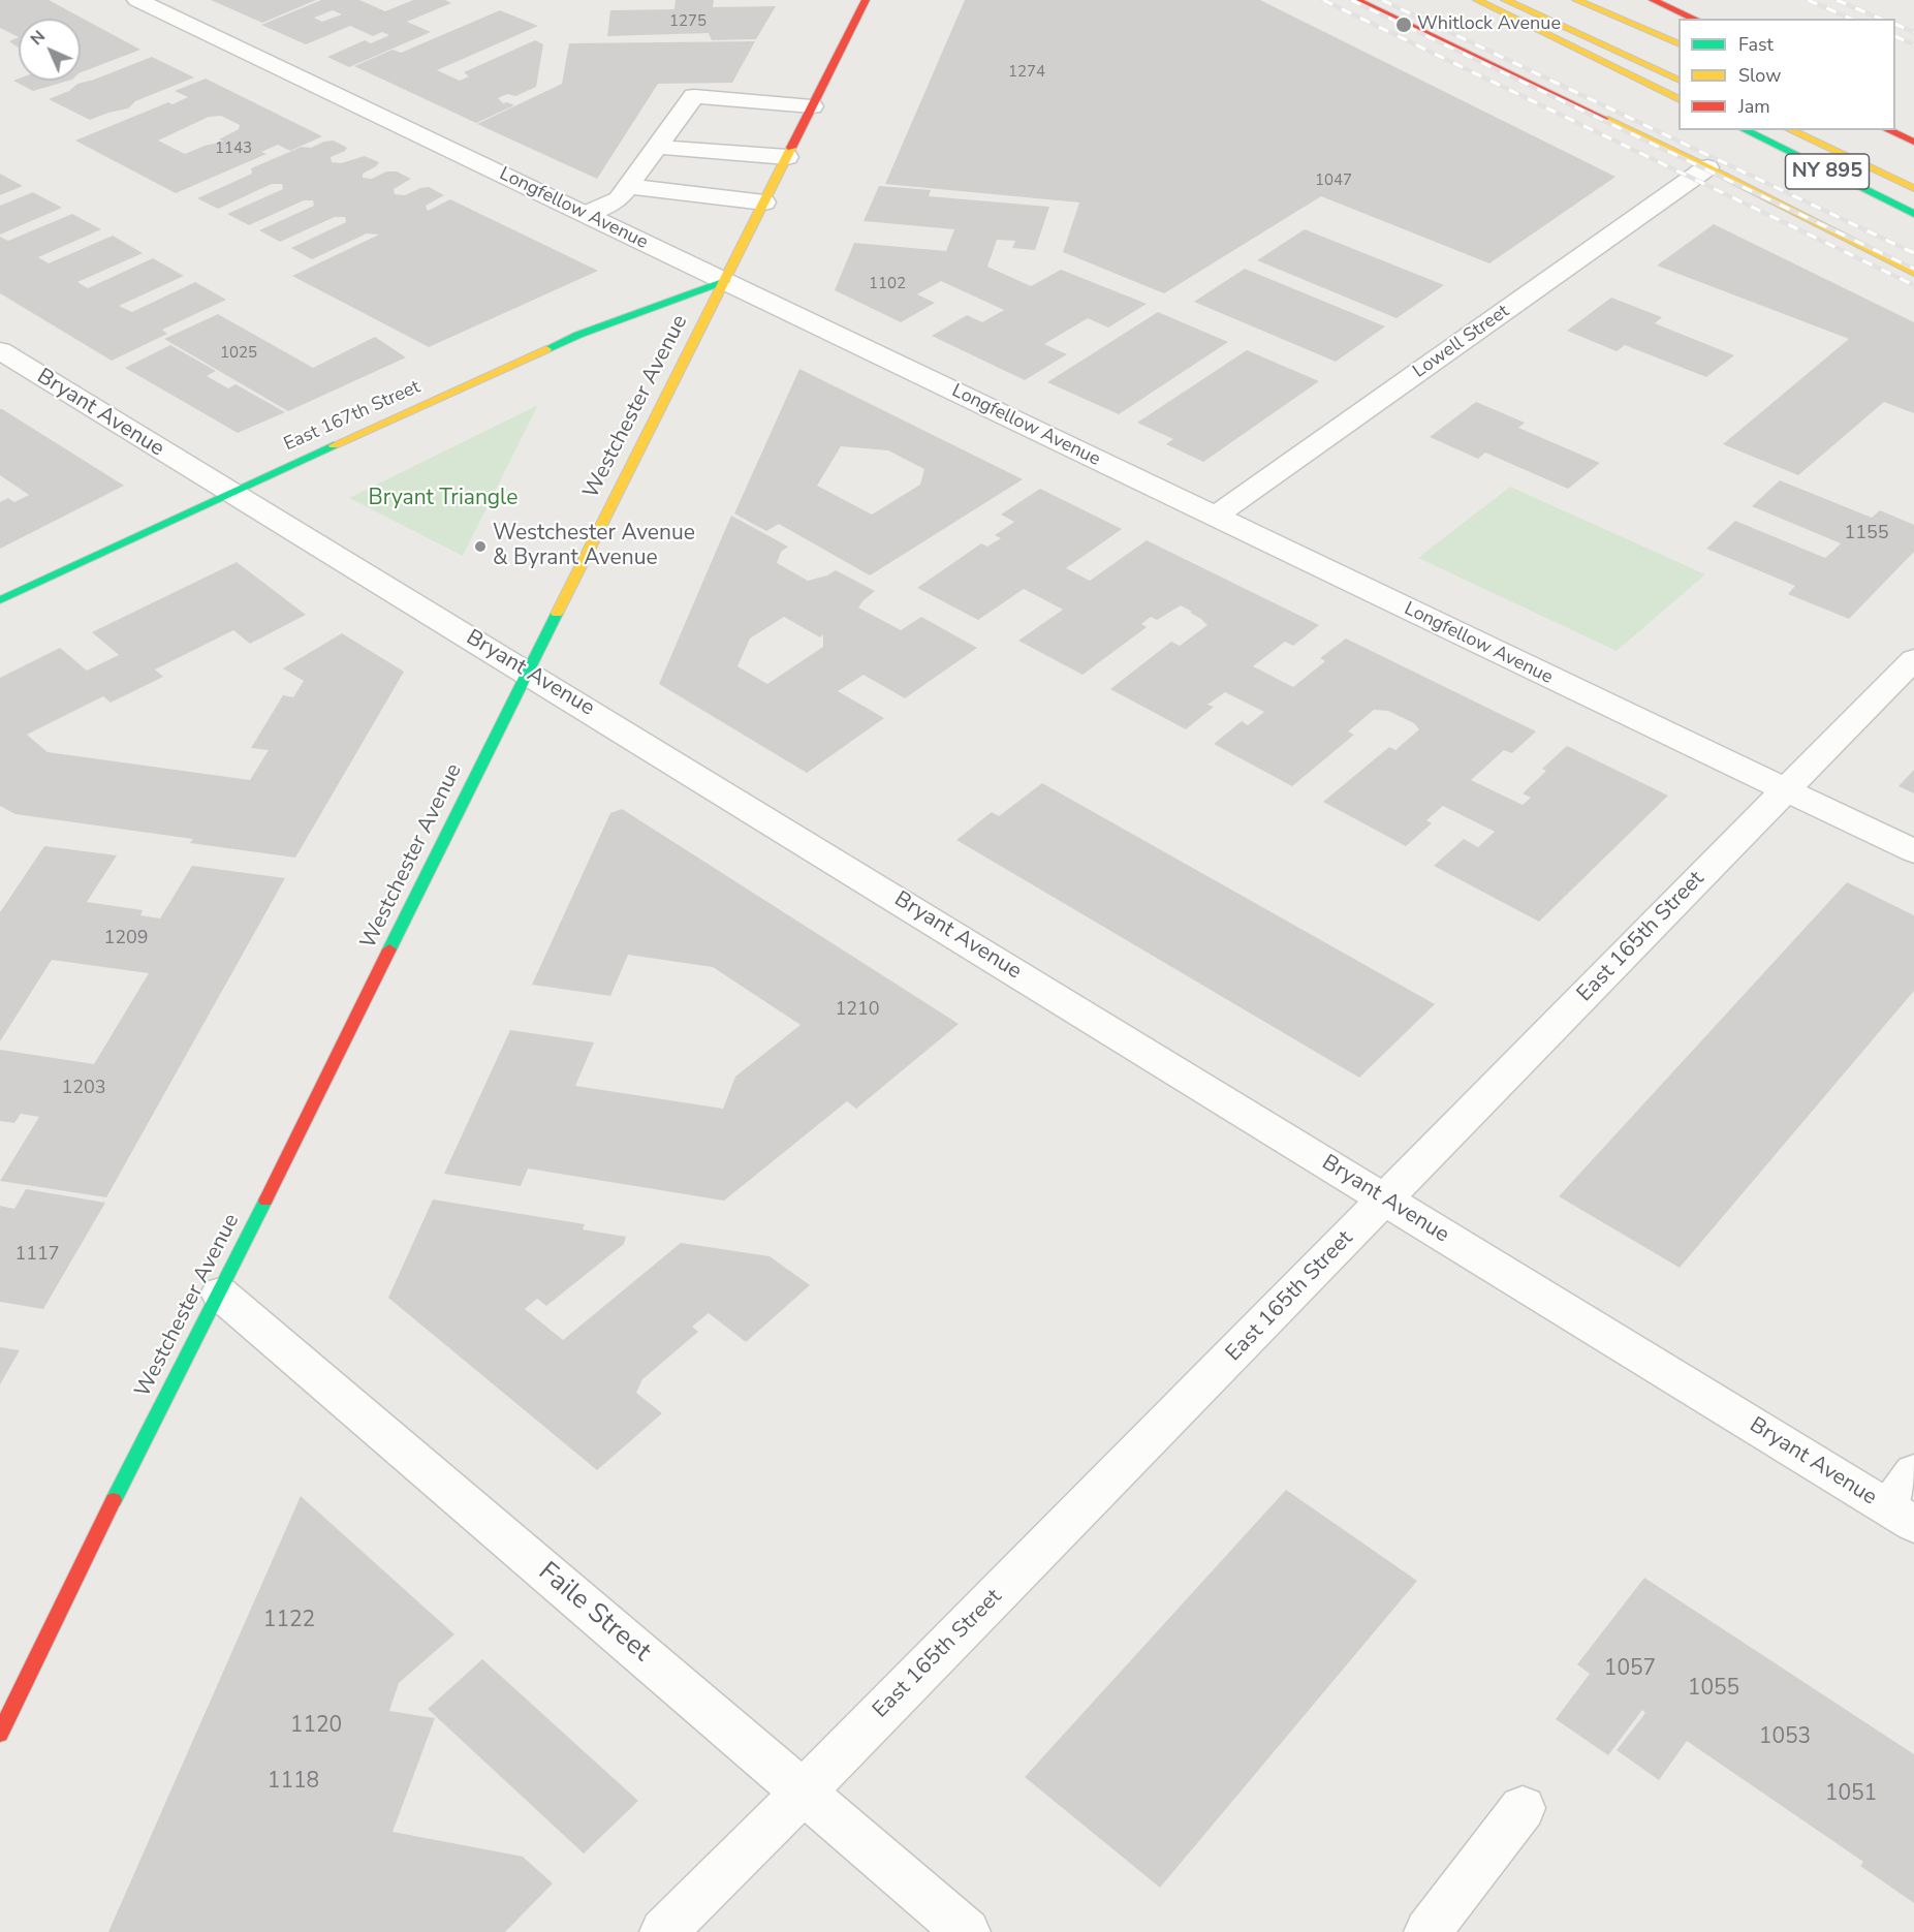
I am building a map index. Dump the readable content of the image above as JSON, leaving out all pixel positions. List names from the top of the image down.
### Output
{
  "streets": {
    "main road": ["NY 895", "Westchester Avenue", "East 167th Street"],
    "street": [
      "Longfellow Avenue",
      "Lowell Street",
      "Bryant Avenue",
      "East 165th Street",
      "Faile Street"
    ]
  },
  "crossings": [
    ["Longfellow Avenue", "Lowell Street"],
    ["Longfellow Avenue", "Westchester Avenue"],
    ["Longfellow Avenue", "East 167th Street"],
    ["Longfellow Avenue", "East 165th Street"],
    ["Westchester Avenue", "Bryant Avenue"],
    ["Westchester Avenue", "East 167th Street"],
    ["Westchester Avenue", "Faile Street"],
    ["Bryant Avenue", "East 167th Street"],
    ["Bryant Avenue", "East 165th Street"],
    ["East 165th Street", "Faile Street"]
  ],
  "parks": ["Bryant Triangle"],
  "places": ["Whitlock Avenue", "Westchester Avenue & Byrant Avenue"],
  "house_numbers": [
    "1275",
    "1274",
    "1143",
    "1047",
    "1102",
    "1025",
    "1155",
    "1209",
    "1210",
    "1203",
    "1117",
    "1122",
    "1057",
    "1055",
    "1120",
    "1053",
    "1118",
    "1051"
  ],
  "legend": ["Fast", "Slow", "Jam"],
  "north": "top left"
}
